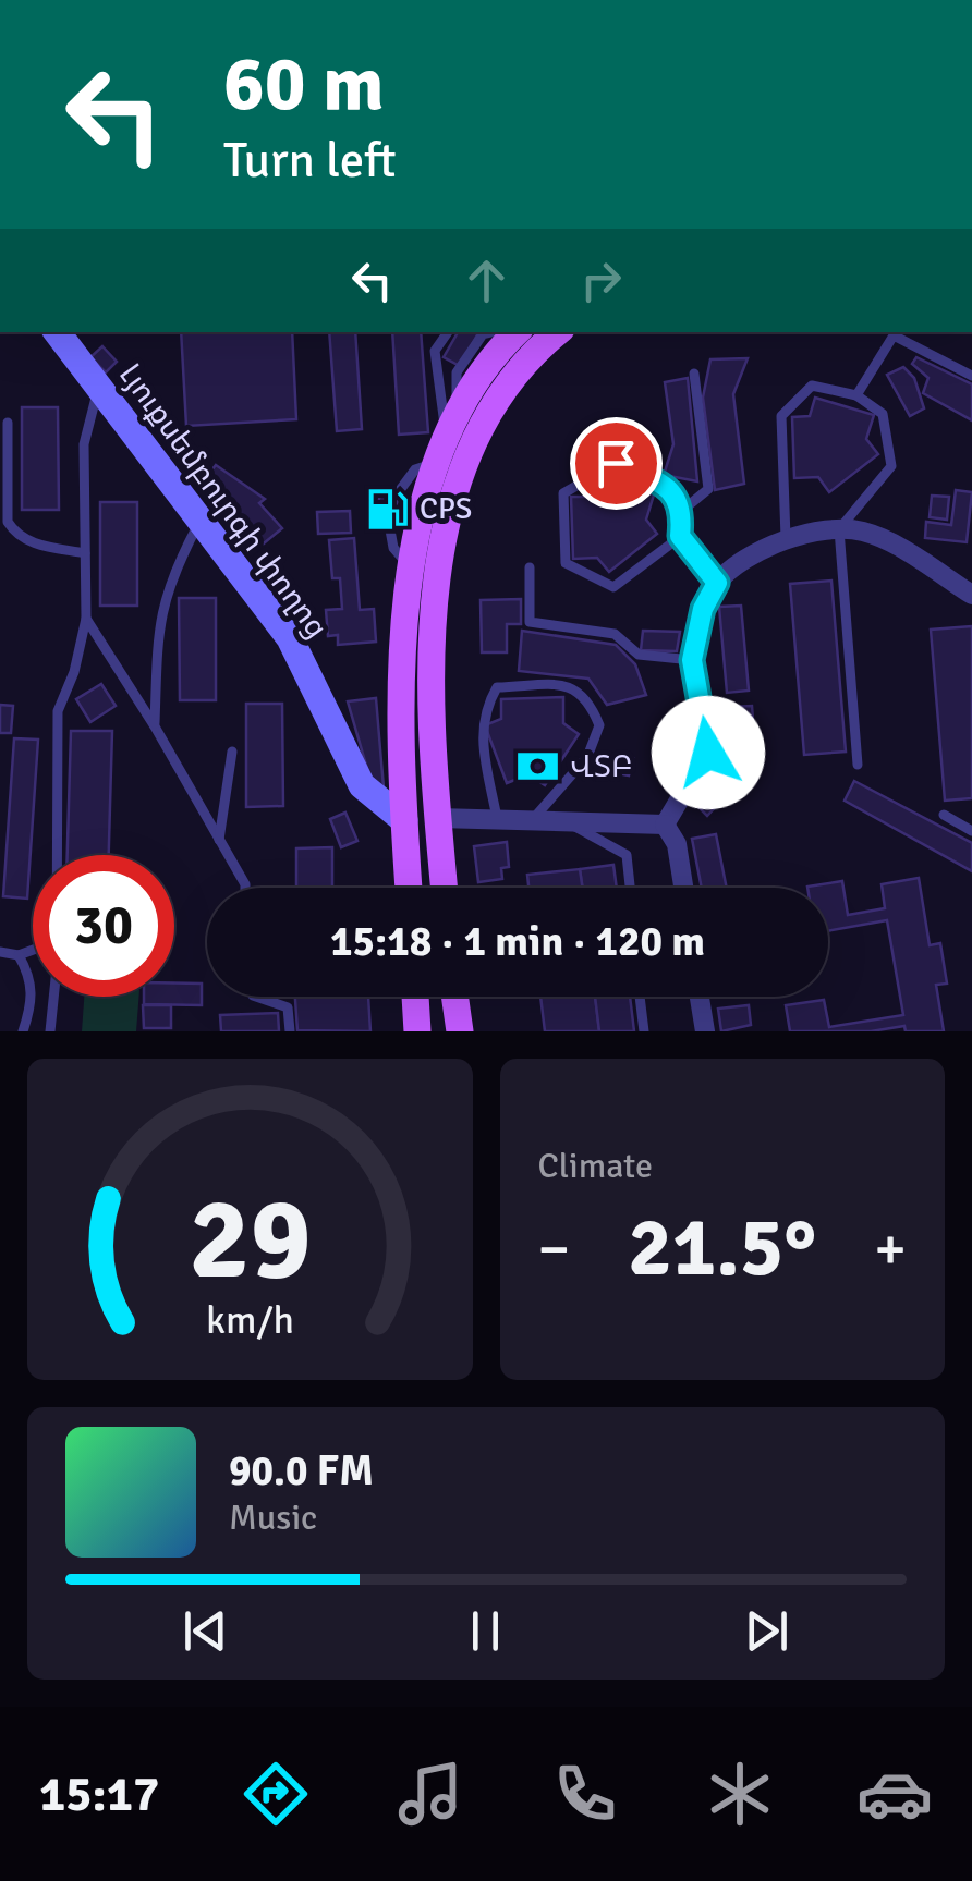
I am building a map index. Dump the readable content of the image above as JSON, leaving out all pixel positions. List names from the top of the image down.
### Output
{
  "streets": {
    "street": ["Լյուքսեմբուրգի փողոց"]
  },
  "places": {
    "fuel station": ["CPS"],
    "bank": ["ՎՏԲ"]
  },
  "page": {
    "turn": ["60 m", "Turn left"],
    "limit": "30",
    "trip": "15:18 · 1 min · 120 m",
    "tile": "Climate",
    "heat": ["−", "21.5°", "+"],
    "song": ["90.0 FM", "Music"],
    "tabs": "15:17",
    "gauge": ["29", "km/h"]
  }
}
